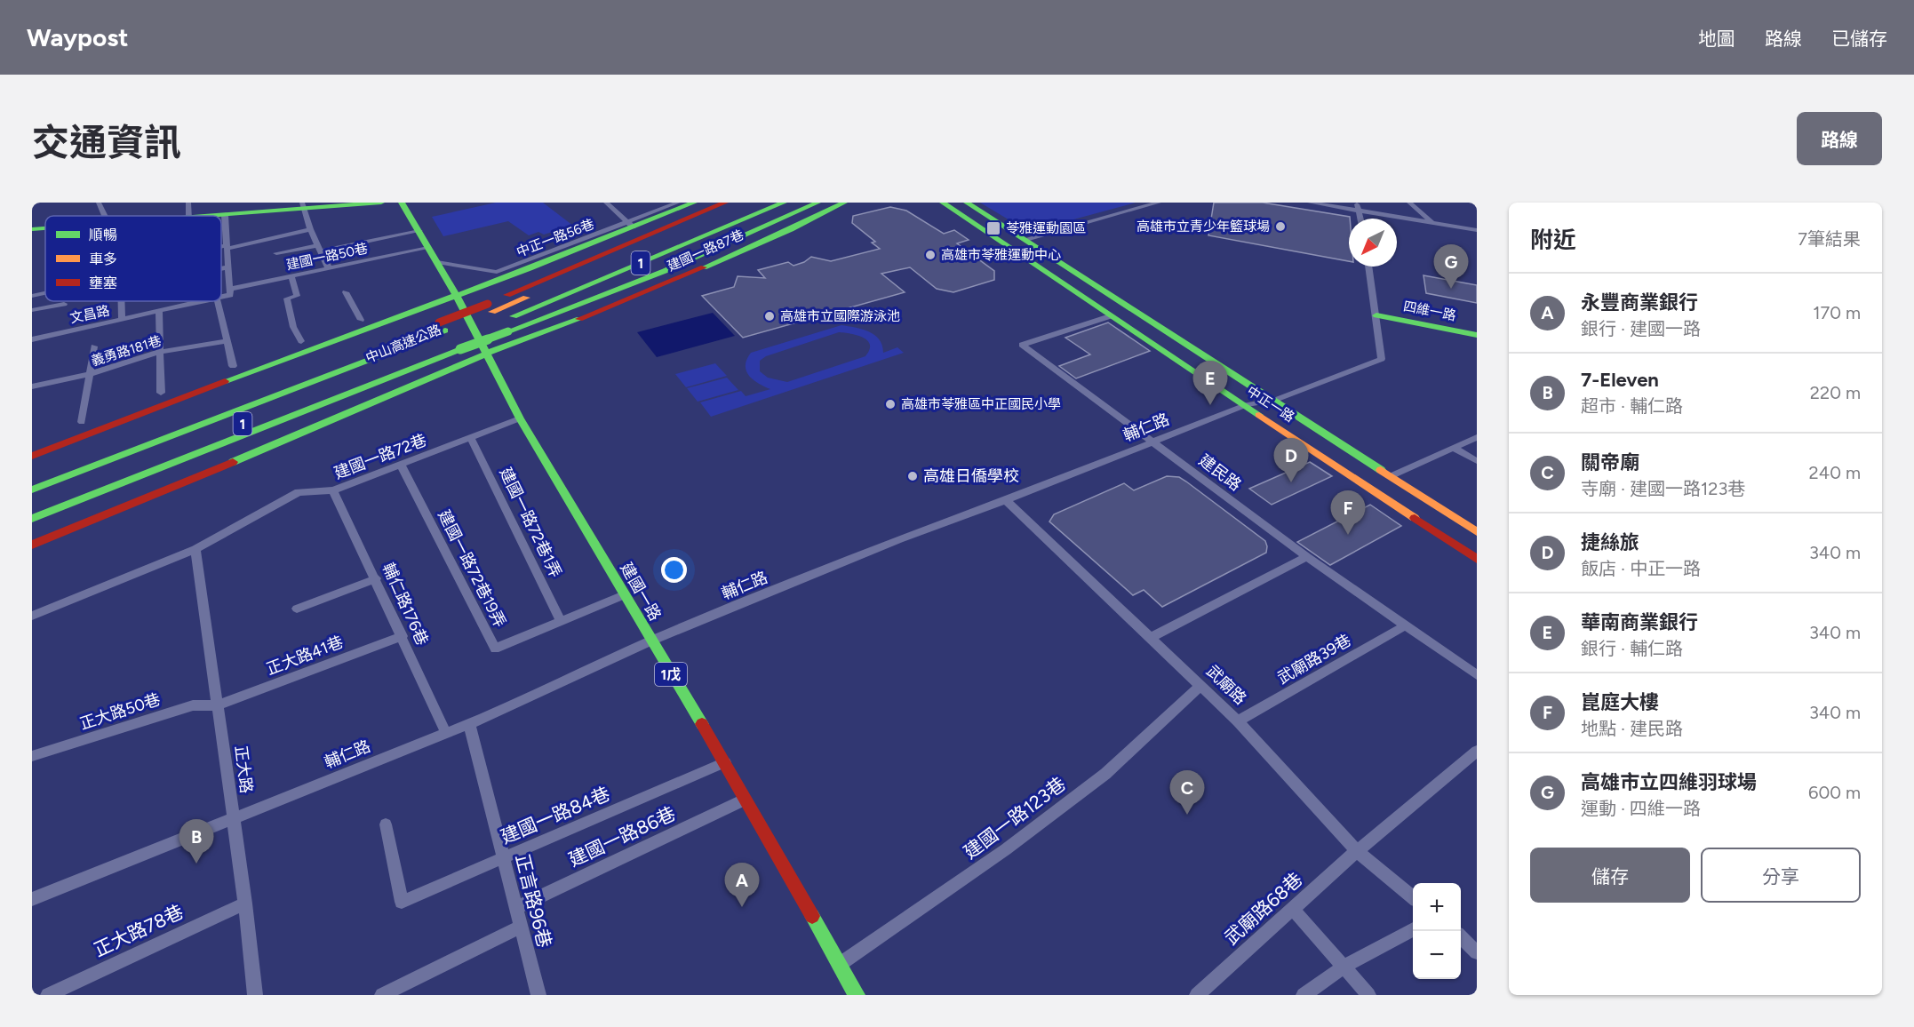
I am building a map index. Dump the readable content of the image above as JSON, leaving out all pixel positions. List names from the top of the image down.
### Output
{
  "streets": {
    "main road": [
      "建國一路87巷",
      "1",
      "四維一路",
      "中山高速公路",
      "中正一路",
      "建國一路",
      "1戊"
    ],
    "street": [
      "中正一路56巷",
      "建國一路50巷",
      "文昌路",
      "義勇路181巷",
      "輔仁路",
      "建國一路72巷",
      "建民路",
      "建國一路72巷1弄",
      "建國一路72巷19弄",
      "輔仁路176巷",
      "正大路41巷",
      "武廟路39巷",
      "武廟路",
      "正大路50巷",
      "正大路",
      "建國一路84巷",
      "建國一路123巷",
      "建國一路86巷",
      "正言路96巷",
      "武廟路68巷",
      "正大路78巷"
    ]
  },
  "crossings": [
    ["中正一路56巷", "建國一路"],
    ["建國一路87巷", "建國一路"],
    ["建國一路50巷", "文昌路"],
    ["建國一路50巷", "建國一路"],
    ["四維一路", "輔仁路"],
    ["中正一路", "輔仁路"],
    ["中正一路", "建民路"],
    ["輔仁路", "建民路"],
    ["輔仁路", "建國一路"],
    ["輔仁路", "輔仁路176巷"],
    ["輔仁路", "武廟路"],
    ["輔仁路", "正大路"],
    ["輔仁路", "正言路96巷"],
    ["建國一路72巷", "建國一路72巷1弄"],
    ["建國一路72巷", "建國一路72巷19弄"],
    ["建國一路72巷", "建國一路"],
    ["建國一路72巷", "輔仁路176巷"],
    ["建國一路72巷", "正大路"],
    ["建民路", "武廟路39巷"],
    ["建國一路72巷1弄", "建國一路72巷19弄"],
    ["建國一路72巷19弄", "建國一路"],
    ["建國一路", "建國一路84巷"],
    ["建國一路", "建國一路123巷"],
    ["建國一路", "建國一路86巷"],
    ["輔仁路176巷", "正大路41巷"],
    ["正大路41巷", "正大路50巷"],
    ["正大路41巷", "正大路"],
    ["武廟路39巷", "武廟路"],
    ["武廟路", "建國一路123巷"],
    ["武廟路", "武廟路68巷"],
    ["正大路50巷", "正大路"],
    ["正大路", "正大路78巷"],
    ["建國一路84巷", "正言路96巷"],
    ["建國一路86巷", "正言路96巷"]
  ],
  "places": {
    "other": [
      "高雄市立青少年籃球場",
      "高雄市苓雅運動中心",
      "高雄市立國際游泳池",
      "高雄市苓雅區中正國民小學",
      "高雄日僑學校"
    ],
    "transit": ["苓雅運動園區"]
  },
  "legend": ["順暢", "車多", "壅塞"],
  "north": "bottom left",
  "page": {
    "header": "Waypost",
    "nav": ["地圖", "路線", "已儲存"],
    "title": "交通資訊",
    "buttons": [
      "路線",
      ["儲存", "分享"]
    ],
    "heading": ["附近", "7筆結果"],
    "pins": [
      "G",
      "E",
      "D",
      "F",
      "C",
      "B",
      "A"
    ],
    "list": [
      {
        "mark": "A",
        "name": "永豐商業銀行",
        "note": "銀行 · 建國一路",
        "value": "170 m"
      },
      {
        "mark": "B",
        "name": "7-Eleven",
        "note": "超市 · 輔仁路",
        "value": "220 m"
      },
      {
        "mark": "C",
        "name": "關帝廟",
        "note": "寺廟 · 建國一路123巷",
        "value": "240 m"
      },
      {
        "mark": "D",
        "name": "捷絲旅",
        "note": "飯店 · 中正一路",
        "value": "340 m"
      },
      {
        "mark": "E",
        "name": "華南商業銀行",
        "note": "銀行 · 輔仁路",
        "value": "340 m"
      },
      {
        "mark": "F",
        "name": "崑庭大樓",
        "note": "地點 · 建民路",
        "value": "340 m"
      },
      {
        "mark": "G",
        "name": "高雄市立四維羽球場",
        "note": "運動 · 四維一路",
        "value": "600 m"
      }
    ],
    "map_buttons": ["+", "−"]
  }
}
